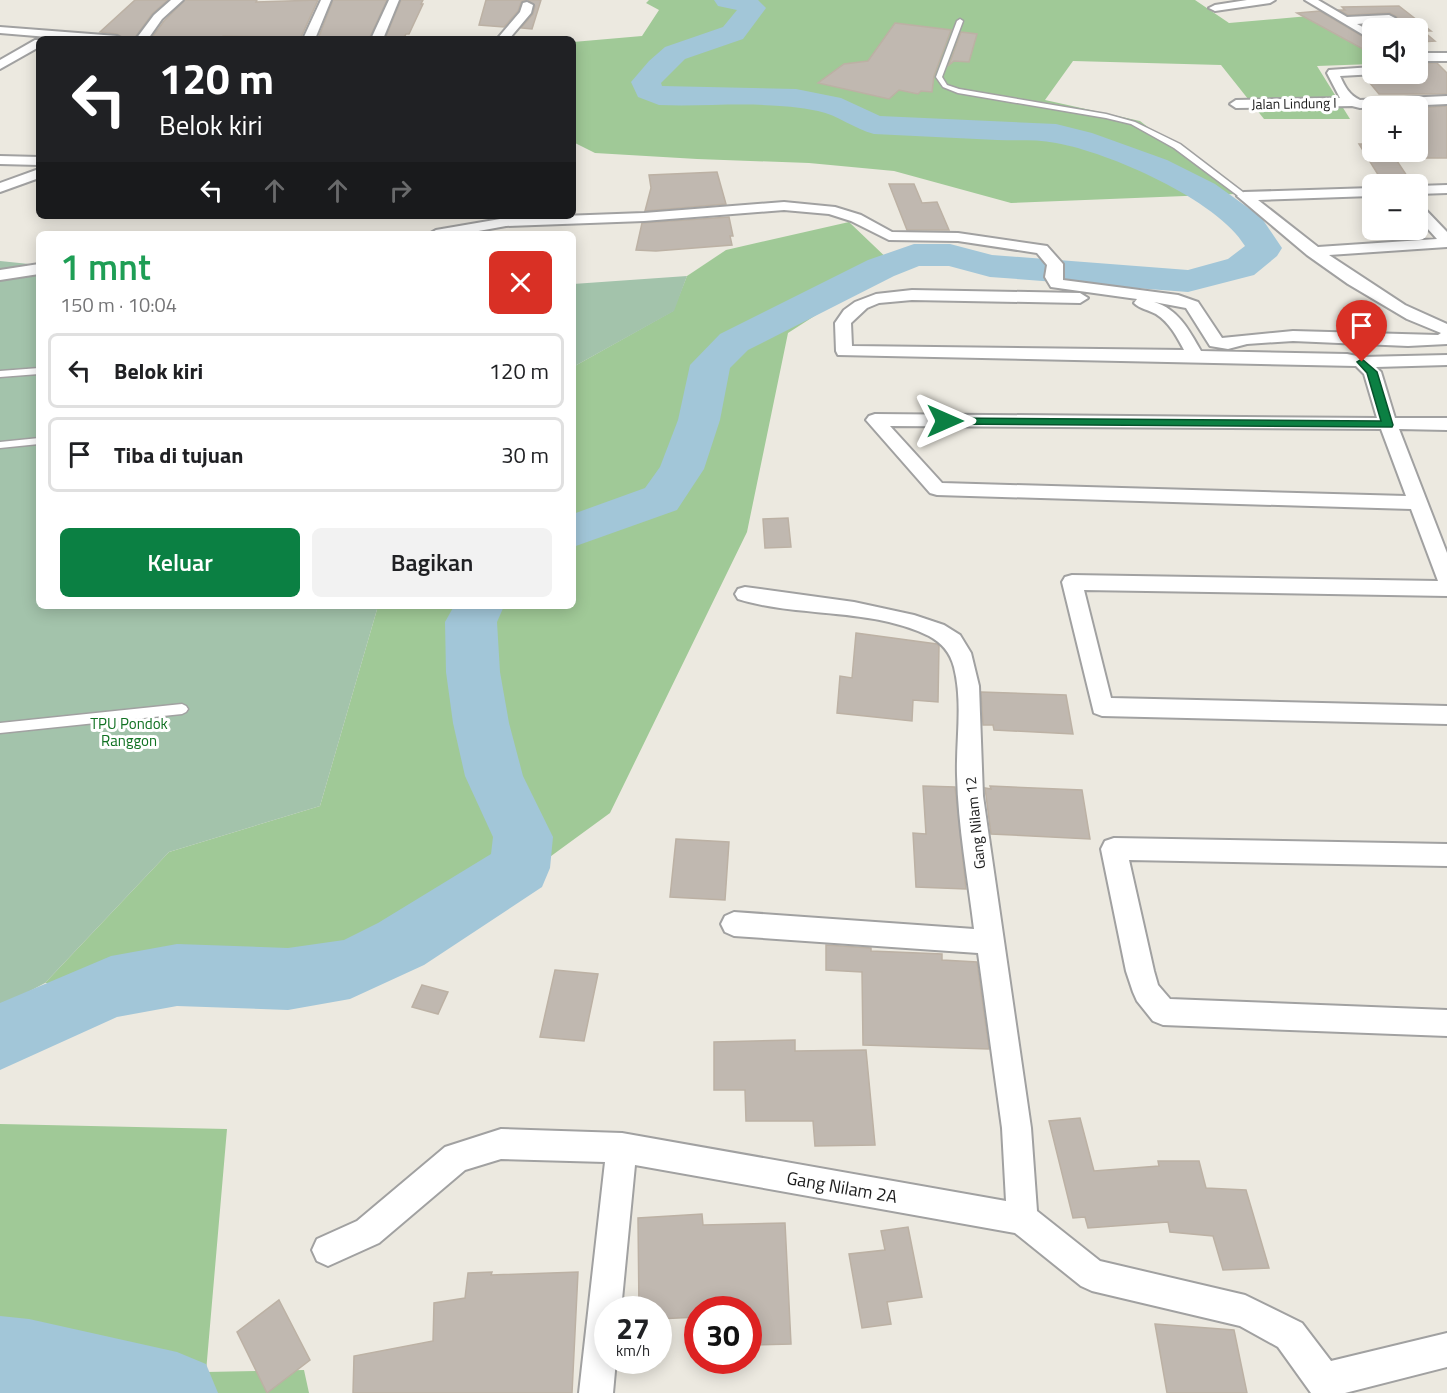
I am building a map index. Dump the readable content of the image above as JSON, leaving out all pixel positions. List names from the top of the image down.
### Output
{
  "streets": {
    "street": ["Jalan Lindung I", "Gang Nilam 12", "Gang Nilam 2A"]
  },
  "crossings": [
    ["Gang Nilam 12", "Gang Nilam 2A"]
  ],
  "parks": ["TPU Pondok Ranggon"],
  "page": {
    "map_buttons": ["+", "−"],
    "turn": ["120 m", "Belok kiri"],
    "heading": ["1 mnt", "150 m · 10:04"],
    "list": [
      {
        "name": "Belok kiri",
        "value": "120 m"
      },
      {
        "name": "Tiba di tujuan",
        "value": "30 m"
      }
    ],
    "buttons": ["Keluar", "Bagikan"],
    "speed": "27 km/h",
    "limit": "30"
  }
}
